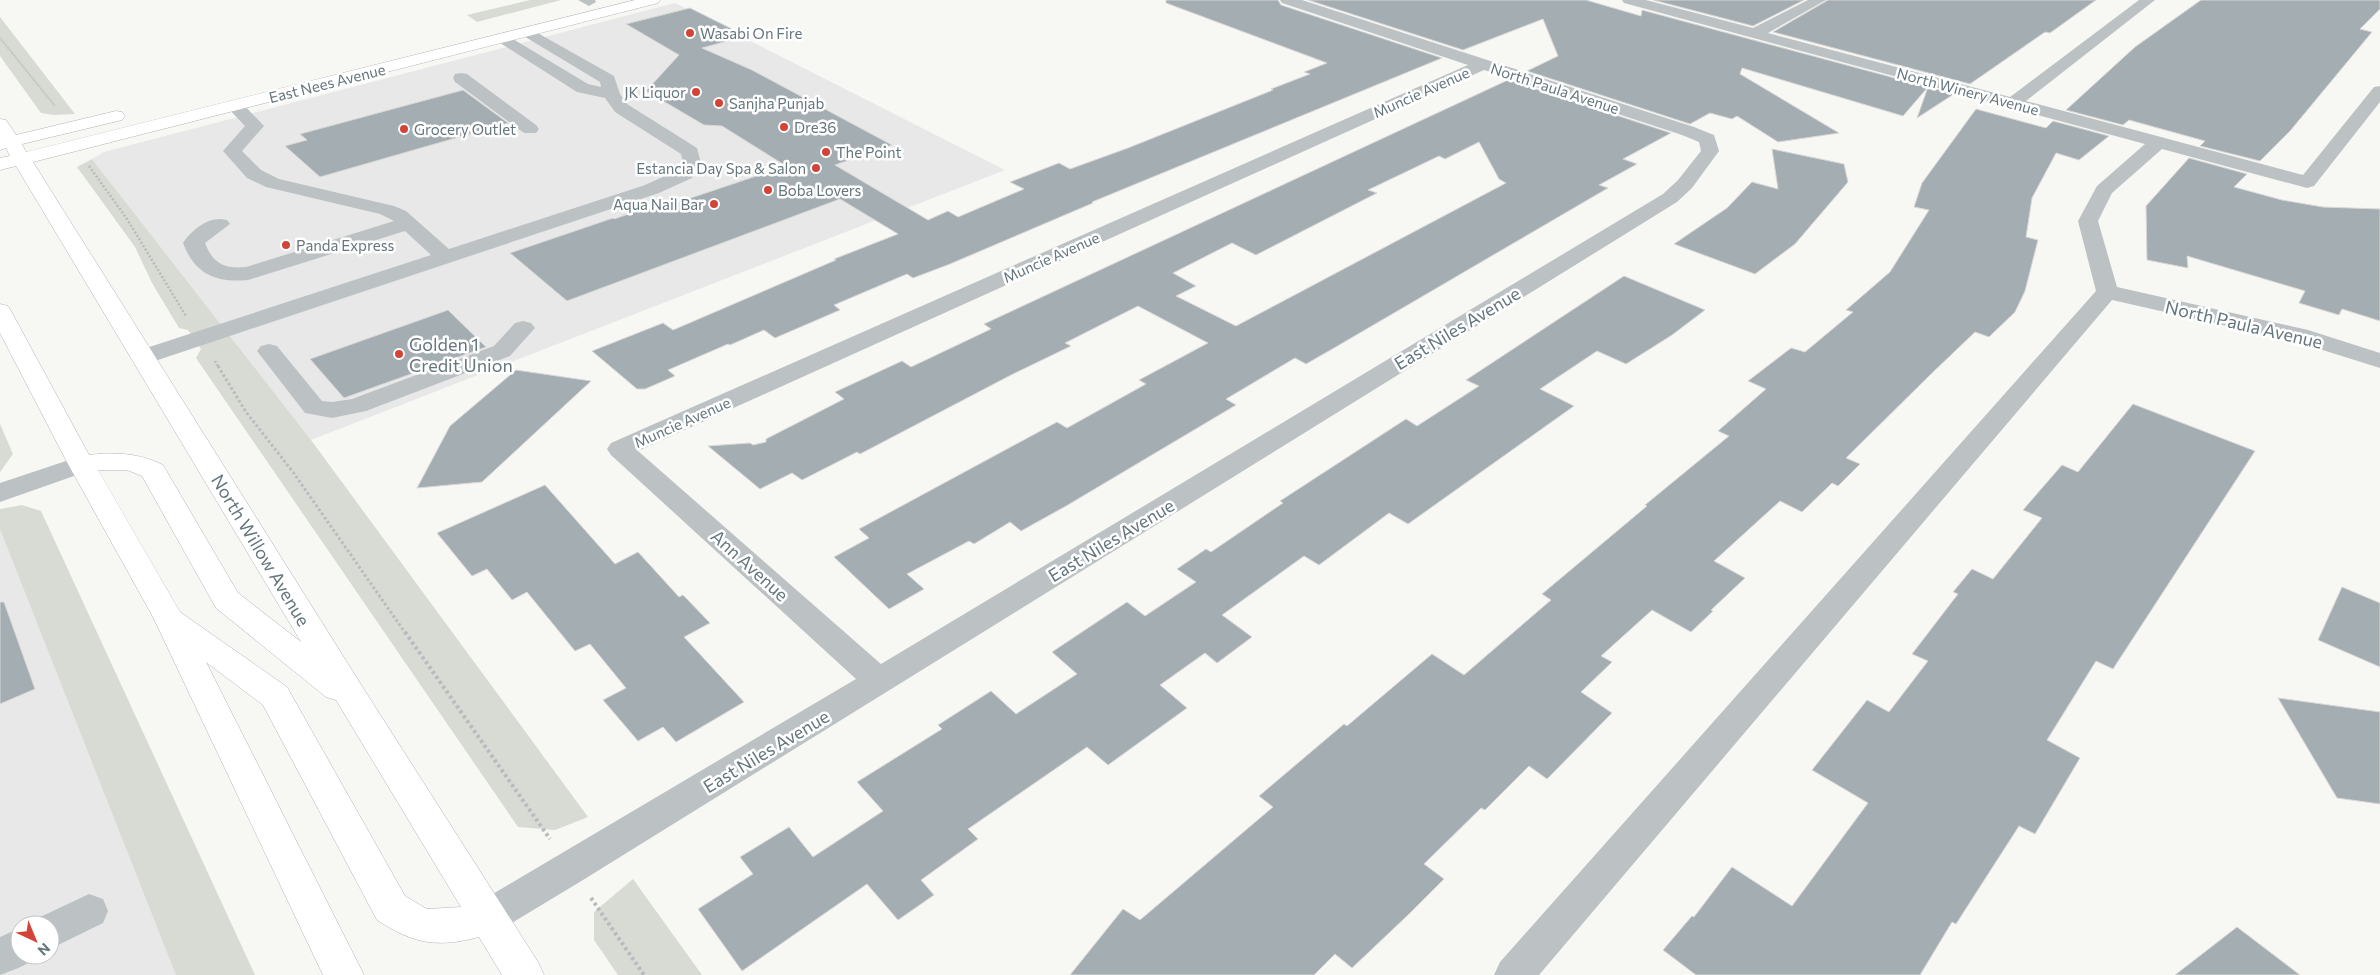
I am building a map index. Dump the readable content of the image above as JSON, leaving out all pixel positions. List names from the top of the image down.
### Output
{
  "streets": {
    "main road": ["East Nees Avenue", "North Willow Avenue"],
    "street": [
      "North Paula Avenue",
      "North Winery Avenue",
      "Muncie Avenue",
      "East Niles Avenue",
      "Ann Avenue"
    ]
  },
  "crossings": [
    ["East Nees Avenue", "North Willow Avenue"],
    ["North Paula Avenue", "Muncie Avenue"],
    ["North Paula Avenue", "East Niles Avenue"],
    ["Muncie Avenue", "Ann Avenue"],
    ["East Niles Avenue", "North Willow Avenue"],
    ["East Niles Avenue", "Ann Avenue"]
  ],
  "places": [
    "Wasabi On Fire",
    "JK Liquor",
    "Sanjha Punjab",
    "Dre36",
    "Grocery Outlet",
    "The Point",
    "Estancia Day Spa & Salon",
    "Boba Lovers",
    "Aqua Nail Bar",
    "Panda Express",
    "Golden 1 Credit Union"
  ],
  "north": "bottom right"
}
